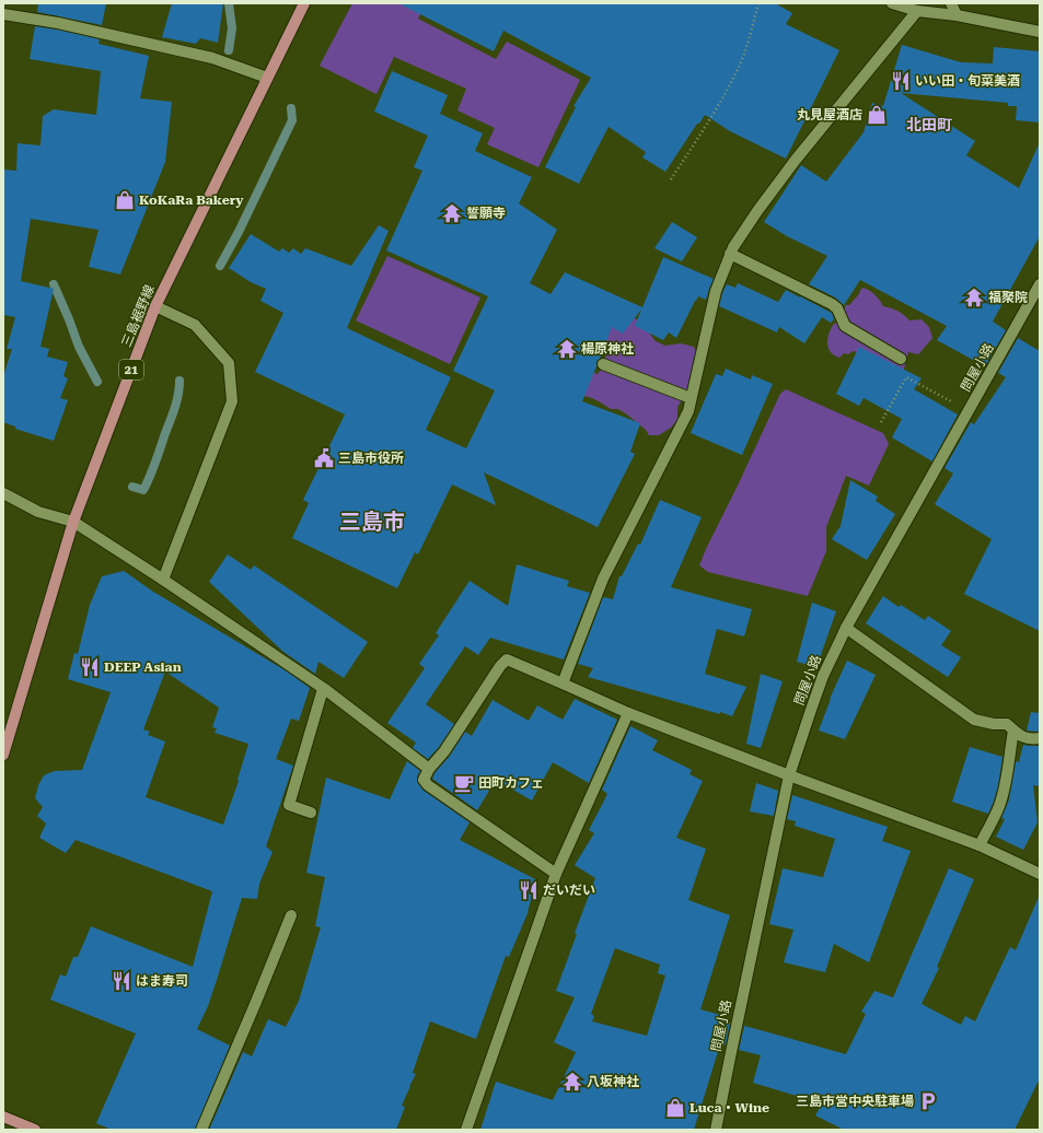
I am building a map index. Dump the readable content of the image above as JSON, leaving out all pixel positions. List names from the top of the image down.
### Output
{
  "streets": {
    "main road": ["三島裾野線", "21"],
    "street": ["問屋小路"]
  },
  "districts": ["北田町", "三島市"],
  "places": {
    "restaurant": [
      "いい田・旬菜美酒",
      "DEEP Asian",
      "だいだい",
      "はま寿司"
    ],
    "shop": ["丸見屋酒店", "KoKaRa Bakery", "Luca・Wine"],
    "temple": [
      "誓願寺",
      "福聚院",
      "楊原神社",
      "八坂神社"
    ],
    "public building": ["三島市役所"],
    "cafe": ["田町カフェ"],
    "parking": ["三島市営中央駐車場"]
  }
}
